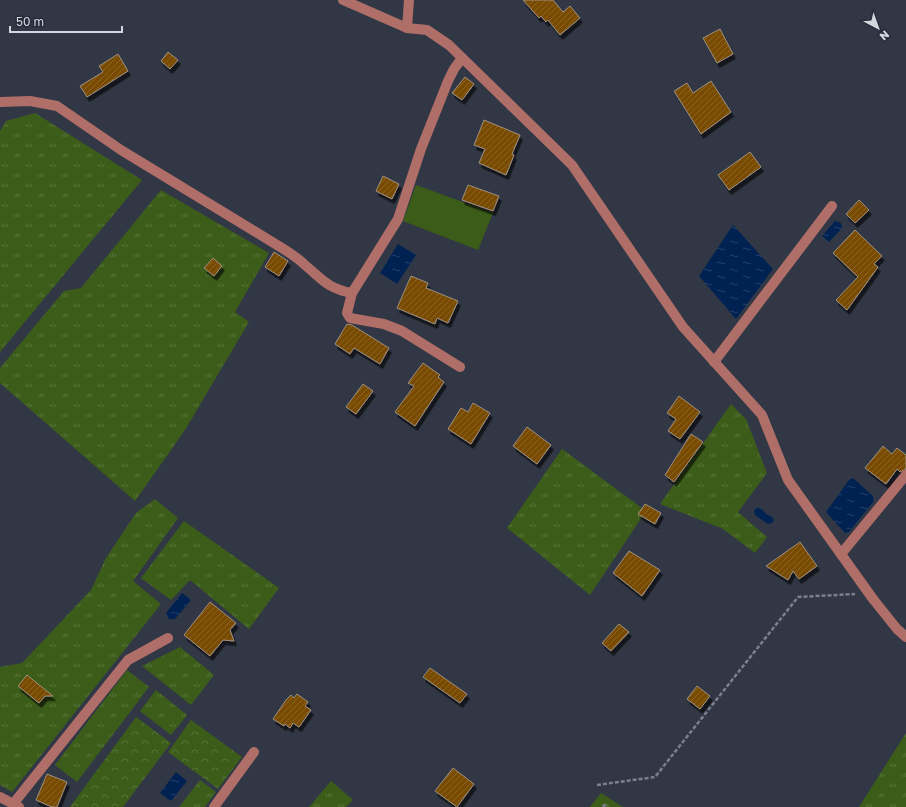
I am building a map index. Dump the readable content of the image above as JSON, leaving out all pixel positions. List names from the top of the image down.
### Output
{
  "scale_bar": "50 m",
  "north": "bottom right"
}
